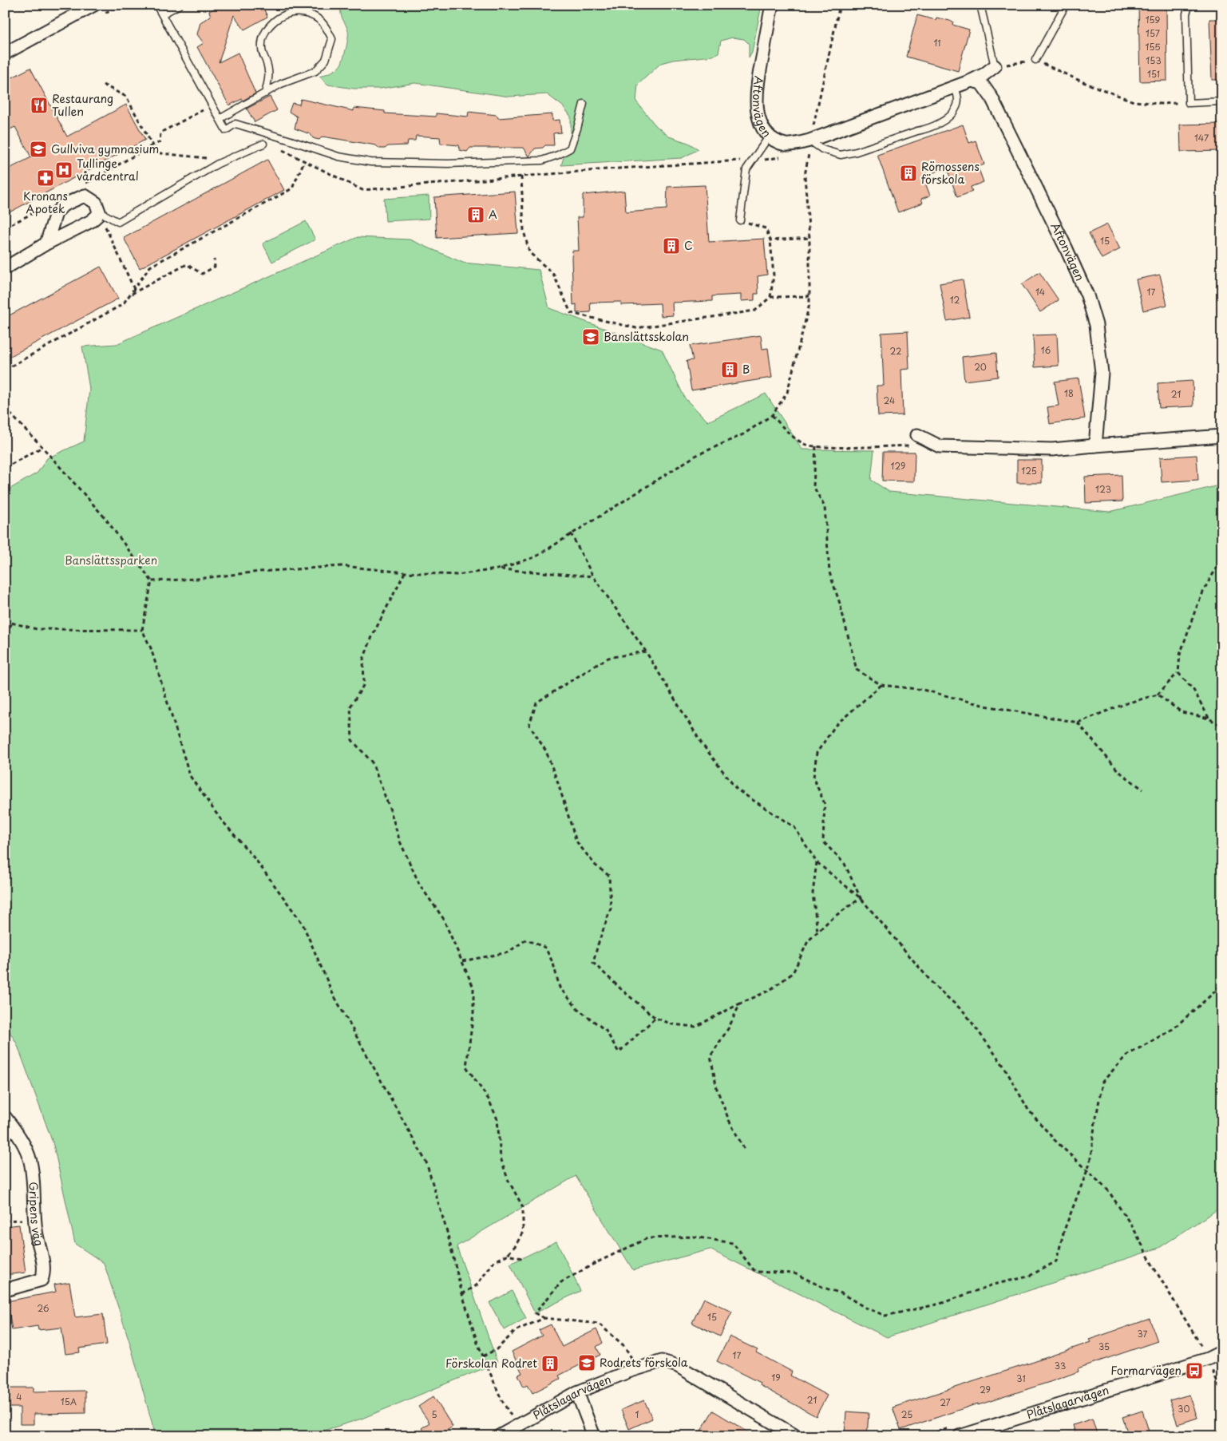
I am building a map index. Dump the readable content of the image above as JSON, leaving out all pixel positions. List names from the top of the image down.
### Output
{
  "streets": {
    "street": ["Aftonvägen", "Gripens väg", "Plåtslagarvägen"]
  },
  "parks": ["Banslättssparken"],
  "places": {
    "restaurant": ["Restaurang Tullen"],
    "school or university": ["Gullviva gymnasium", "Banslättsskolan", "Rodrets förskola"],
    "hospital": ["Tullinge vårdcentral"],
    "building": [
      "Römossens förskola",
      "A",
      "C",
      "B",
      "Förskolan Rodret"
    ],
    "pharmacy": ["Kronans Apotek"],
    "bus stop": ["Formarvägen"]
  },
  "house_numbers": [
    "159",
    "157",
    "11",
    "155",
    "153",
    "151",
    "147",
    "15",
    "14",
    "17",
    "12",
    "16",
    "22",
    "20",
    "18",
    "21",
    "24",
    "129",
    "125",
    "123",
    "26",
    "15",
    "37",
    "35",
    "17",
    "33",
    "19",
    "31",
    "29",
    "4",
    "21",
    "15A",
    "27",
    "30",
    "5",
    "1",
    "25"
  ]
}
